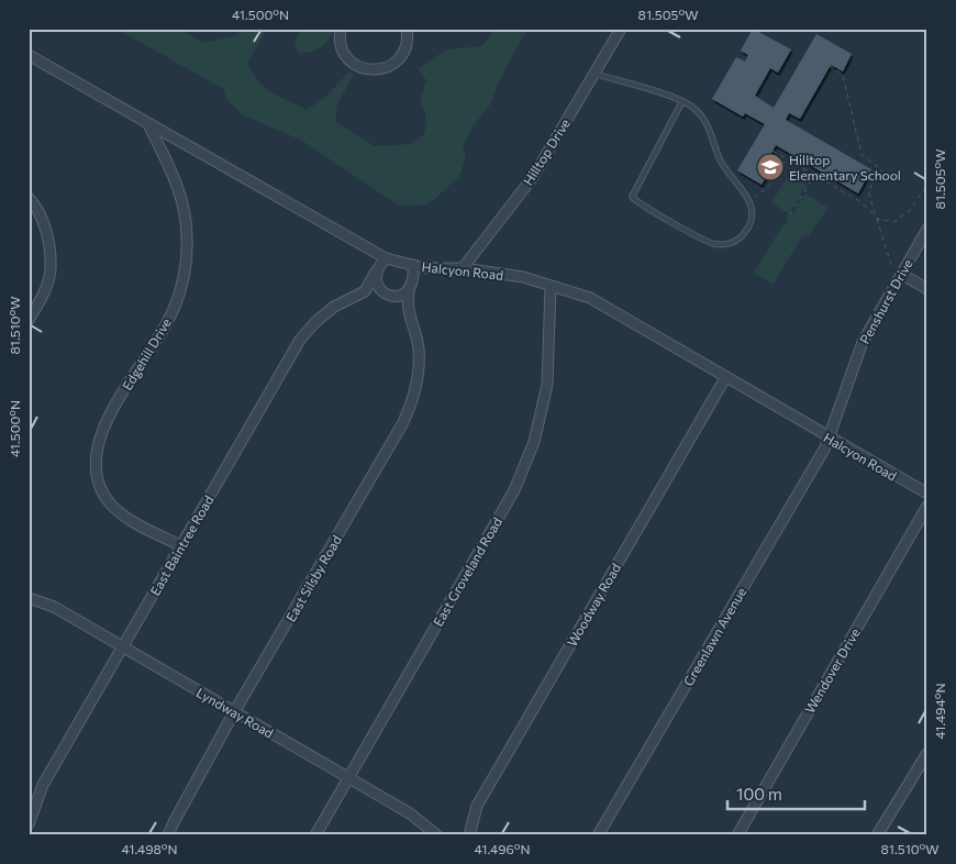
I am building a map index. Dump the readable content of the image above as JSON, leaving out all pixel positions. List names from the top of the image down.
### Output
{
  "streets": {
    "street": [
      "Hilltop Drive",
      "Halcyon Road",
      "Penshurst Drive",
      "Edgehill Drive",
      "East Baintree Road",
      "East Groveland Road",
      "East Silsby Road",
      "Woodway Road",
      "Greenlawn Avenue",
      "Wendover Drive",
      "Lyndway Road"
    ]
  },
  "crossings": [
    ["Hilltop Drive", "Halcyon Road"],
    ["Halcyon Road", "Penshurst Drive"],
    ["Halcyon Road", "Edgehill Drive"],
    ["Halcyon Road", "East Groveland Road"],
    ["Halcyon Road", "East Silsby Road"],
    ["Halcyon Road", "Woodway Road"],
    ["Halcyon Road", "Greenlawn Avenue"],
    ["Penshurst Drive", "Greenlawn Avenue"],
    ["Edgehill Drive", "East Baintree Road"],
    ["East Baintree Road", "Lyndway Road"],
    ["East Groveland Road", "Lyndway Road"],
    ["East Silsby Road", "Lyndway Road"]
  ],
  "places": {
    "school or university": ["Hilltop Elementary School"]
  },
  "scale_bar": "100 m",
  "coordinates": [
    "41.500°N",
    "81.505°W",
    "81.510°W",
    "41.494°N",
    "41.498°N",
    "41.496°N"
  ]
}
